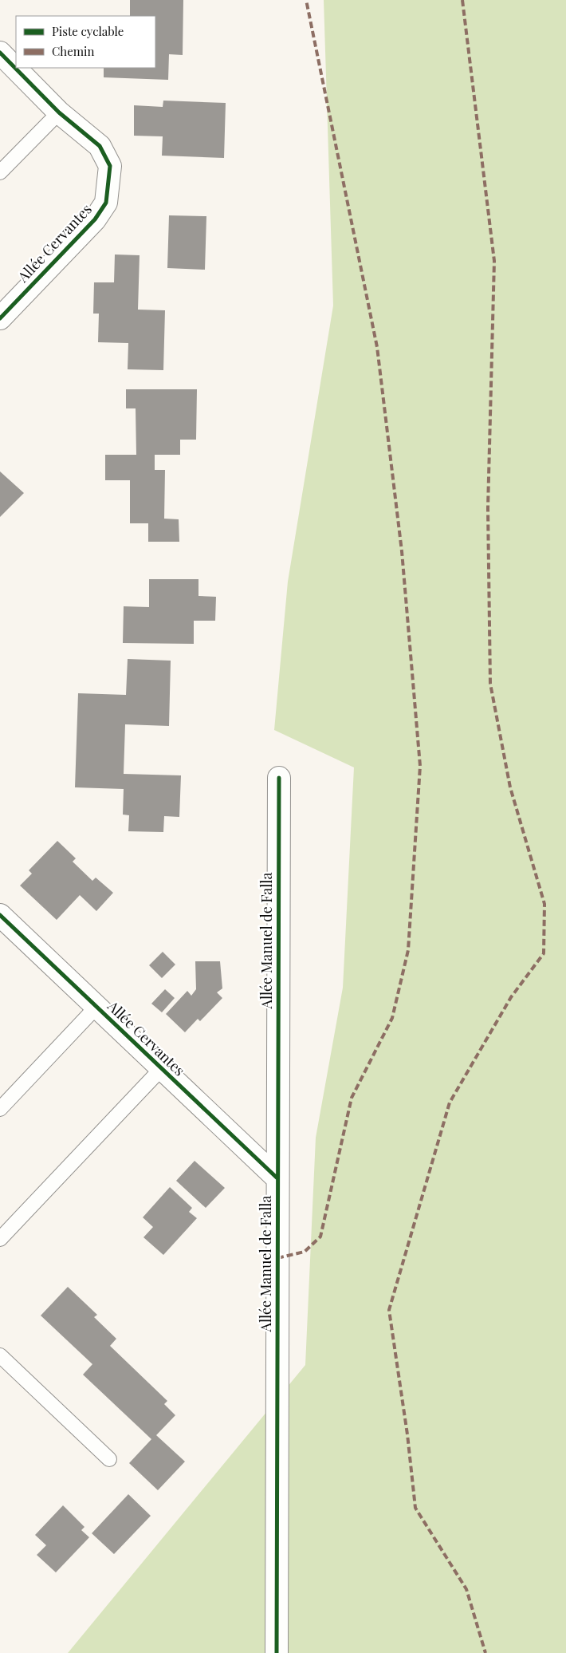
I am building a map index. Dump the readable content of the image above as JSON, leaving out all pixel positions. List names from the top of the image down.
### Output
{
  "streets": {
    "street": ["Allée Cervantes", "Allée Manuel de Falla"]
  },
  "crossings": [
    ["Allée Cervantes", "Allée Manuel de Falla"]
  ],
  "legend": ["Piste cyclable", "Chemin"]
}
